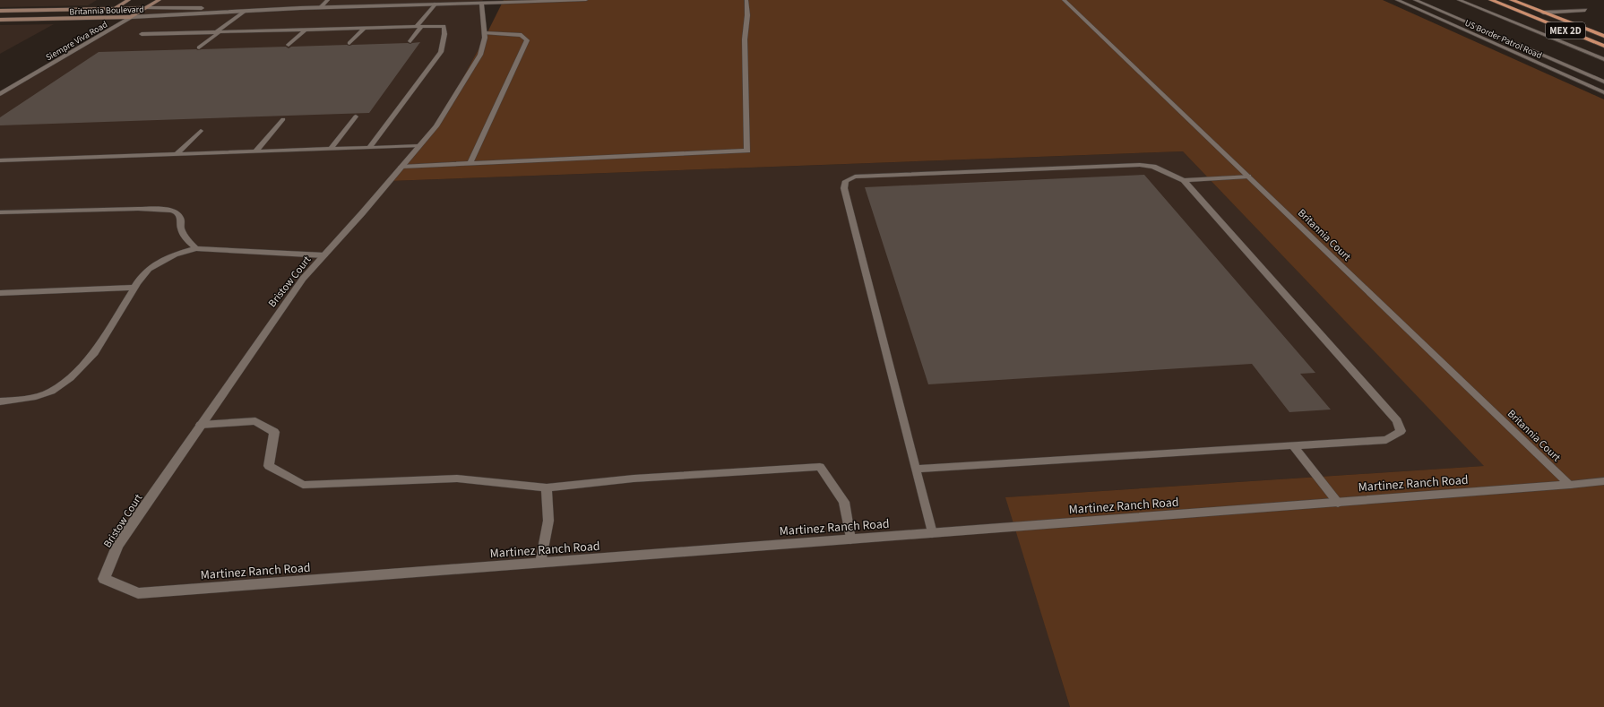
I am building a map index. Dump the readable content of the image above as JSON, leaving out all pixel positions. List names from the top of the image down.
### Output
{
  "streets": {
    "highway": ["MEX 2D"],
    "main road": ["Britannia Boulevard", "Siempre Viva Road"],
    "street": [
      "US Border Patrol Road",
      "Britannia Court",
      "Bristow Court",
      "Martinez Ranch Road"
    ]
  },
  "crossings": [
    ["Britannia Boulevard", "Siempre Viva Road"],
    ["Britannia Boulevard", "Bristow Court"],
    ["Britannia Court", "Martinez Ranch Road"],
    ["Bristow Court", "Martinez Ranch Road"]
  ]
}
